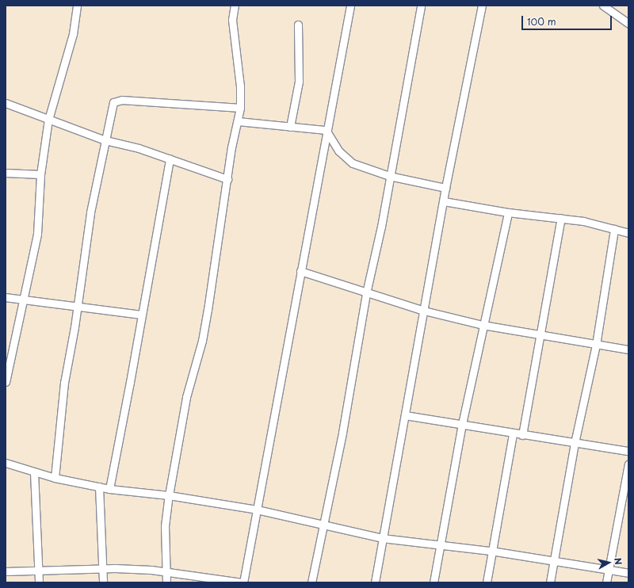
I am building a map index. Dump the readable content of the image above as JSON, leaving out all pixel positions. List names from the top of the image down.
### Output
{
  "scale_bar": "100 m",
  "north": "right"
}
